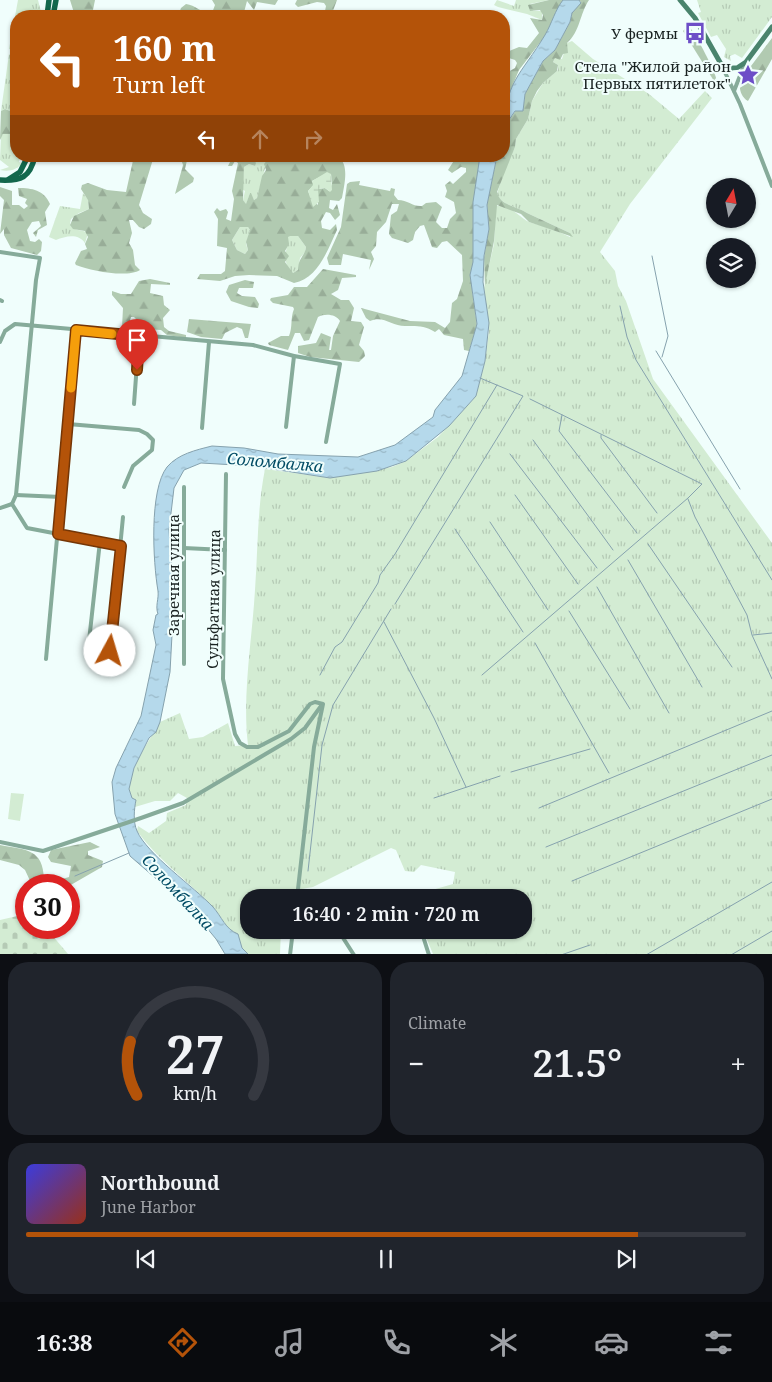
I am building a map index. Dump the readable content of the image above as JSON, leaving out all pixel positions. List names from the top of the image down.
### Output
{
  "streets": {
    "street": ["Заречная улица", "Сульфатная улица"]
  },
  "water": ["Соломбалка"],
  "places": {
    "bus stop": ["У фермы"],
    "place": ["Стела \"Жилой район Первых пятилеток\""]
  },
  "north": "top",
  "page": {
    "turn": ["160 m", "Turn left"],
    "limit": "30",
    "trip": "16:40 · 2 min · 720 m",
    "tile": "Climate",
    "heat": ["−", "21.5°", "+"],
    "song": ["Northbound", "June Harbor"],
    "tabs": "16:38",
    "gauge": ["27", "km/h"]
  }
}
